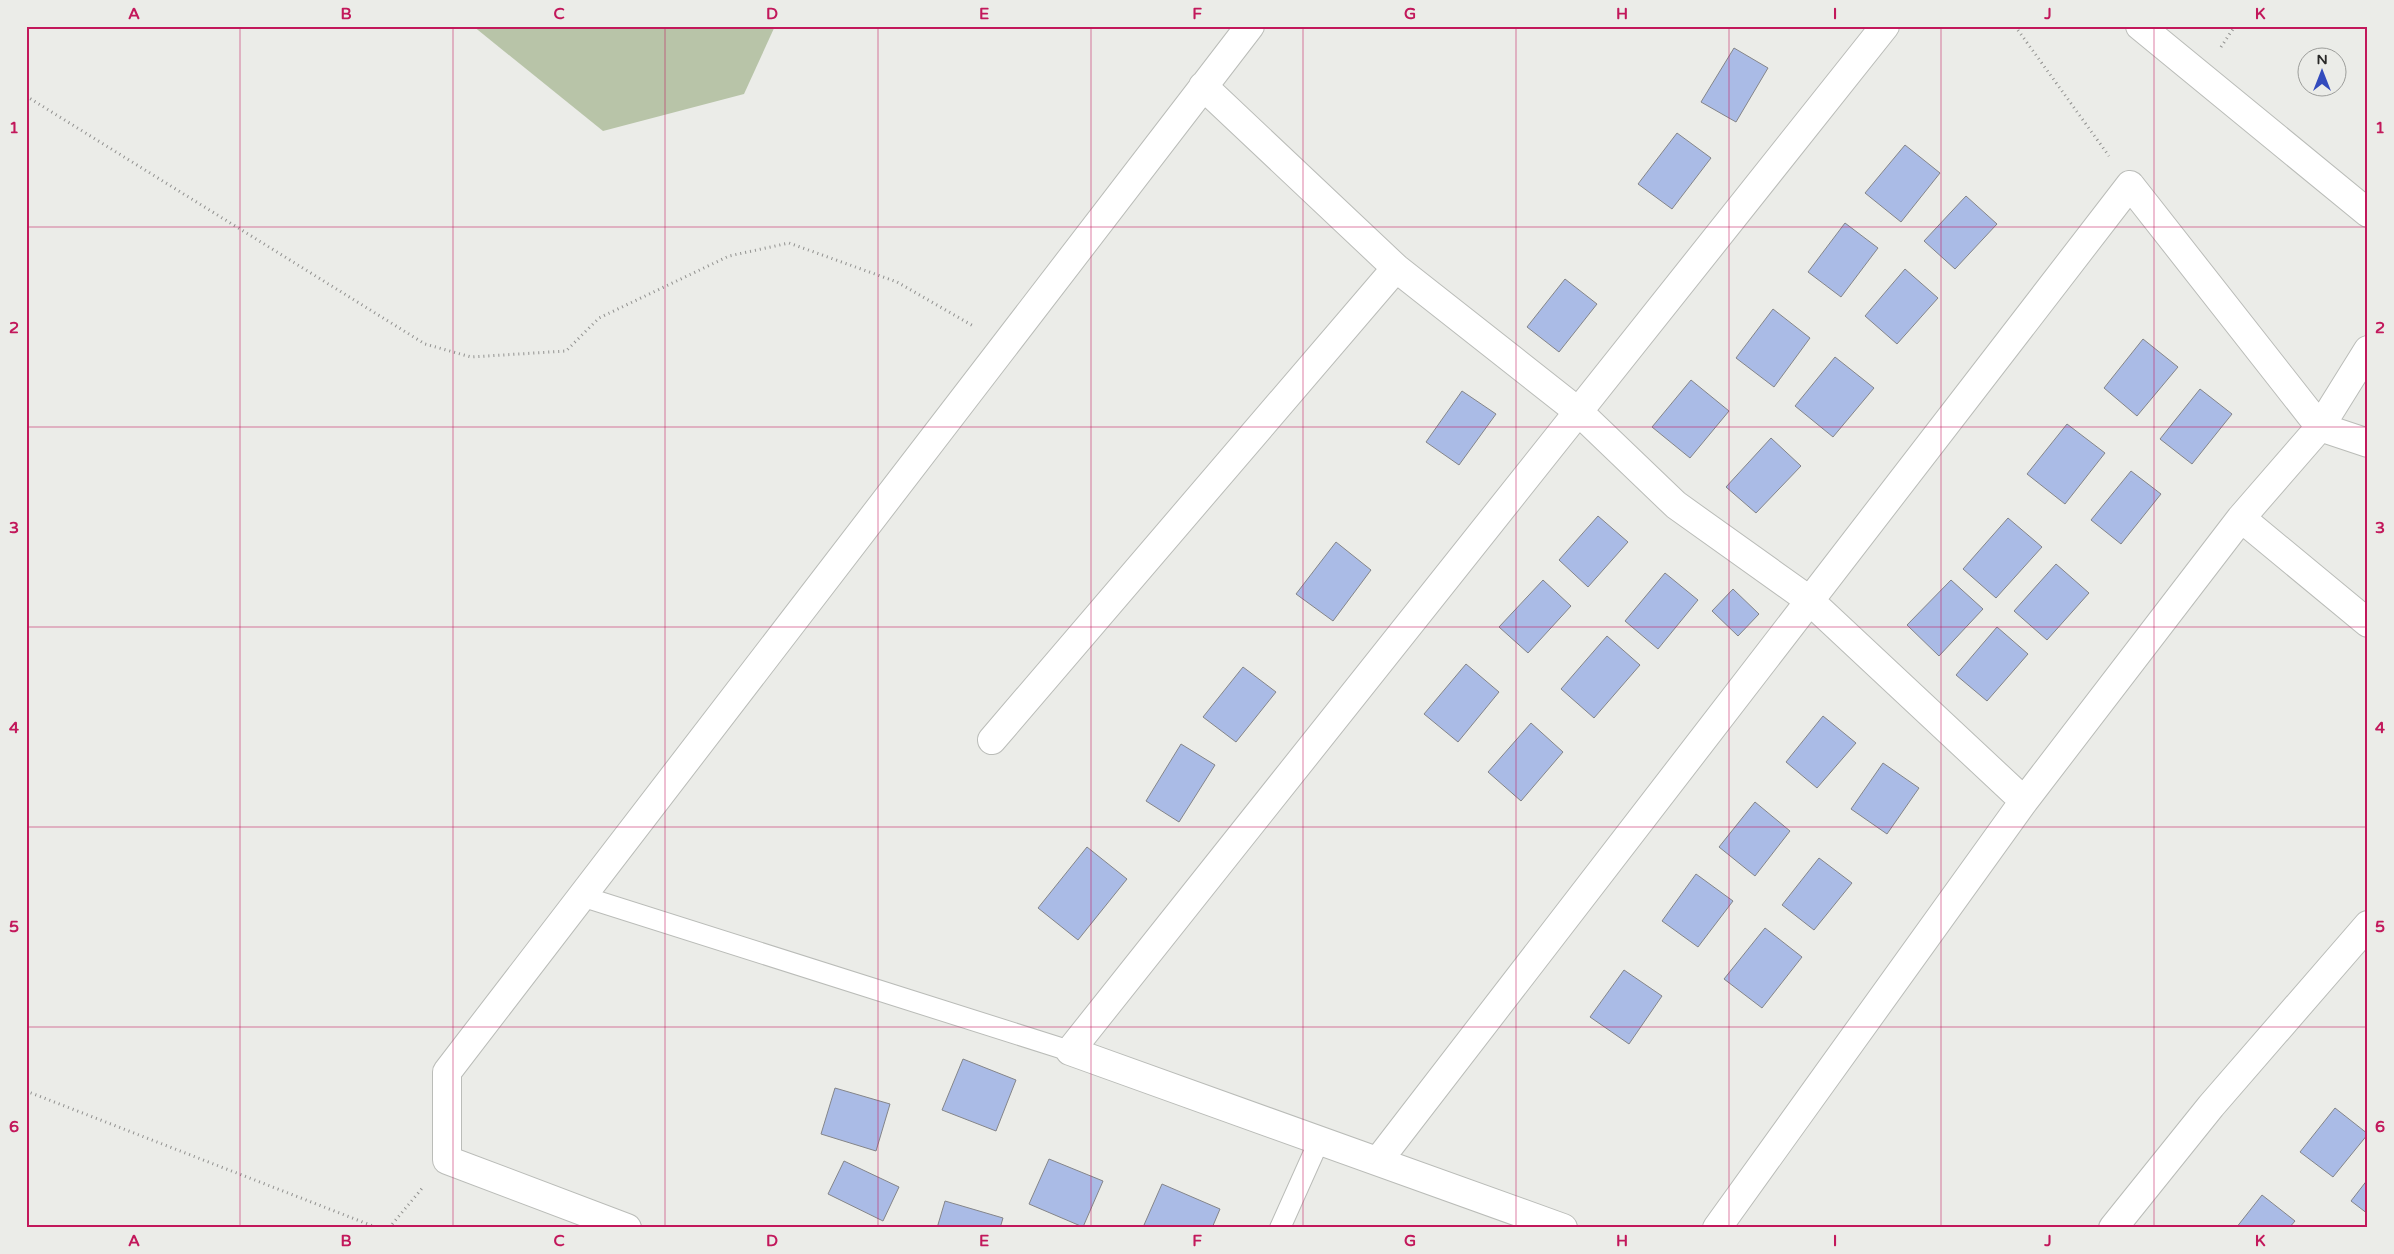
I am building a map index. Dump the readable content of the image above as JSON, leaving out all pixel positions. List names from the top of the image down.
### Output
{
  "north": "top",
  "grid": {
    "columns": [
      "A",
      "B",
      "C",
      "D",
      "E",
      "F",
      "G",
      "H",
      "I",
      "J",
      "K"
    ],
    "rows": [
      "1",
      "2",
      "3",
      "4",
      "5",
      "6"
    ]
  }
}
